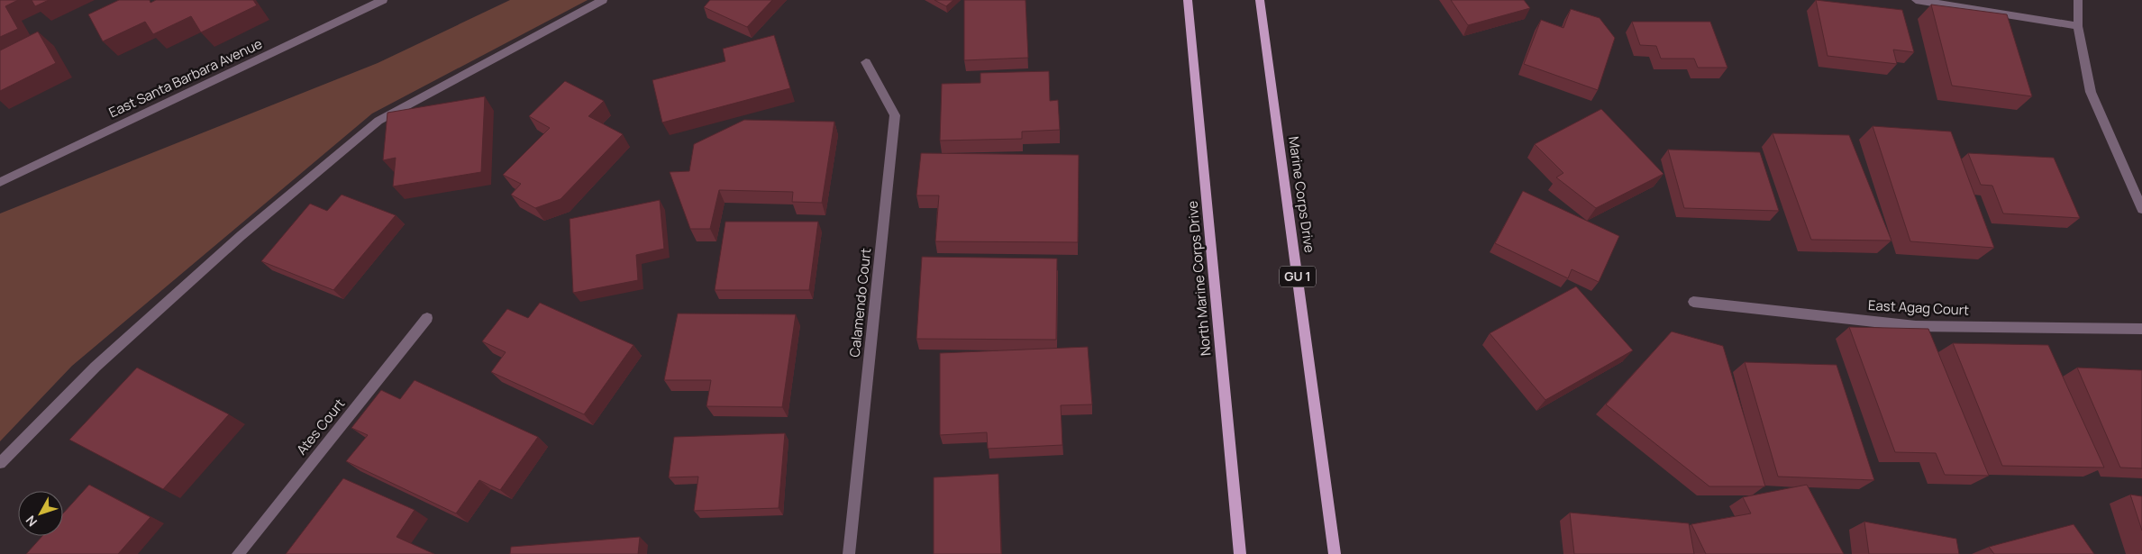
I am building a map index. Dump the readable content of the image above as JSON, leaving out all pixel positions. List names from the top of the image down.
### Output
{
  "streets": {
    "main road": ["Marine Corps Drive", "GU 1", "North Marine Corps Drive"],
    "street": [
      "East Santa Barbara Avenue",
      "Calamendo Court",
      "East Agag Court",
      "Ates Court"
    ]
  },
  "north": "bottom left"
}
